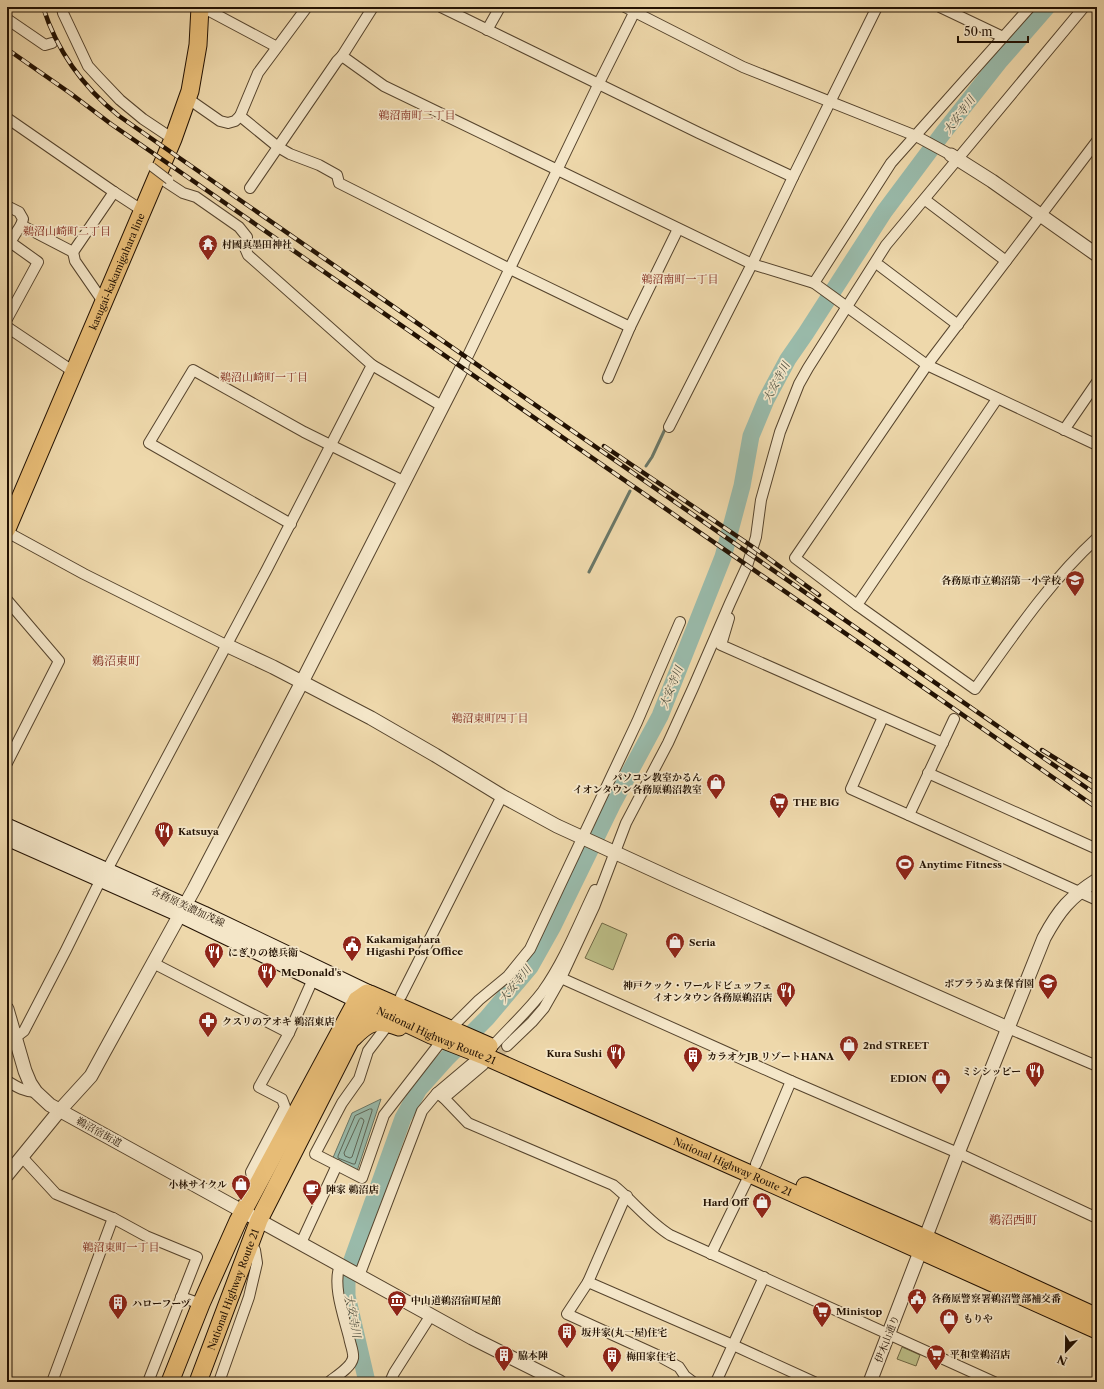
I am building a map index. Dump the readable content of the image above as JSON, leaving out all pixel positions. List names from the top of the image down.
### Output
{
  "streets": {
    "main road": ["kasugai-kakamigahara line", "各務原美濃加茂線", "National Highway Route 21"],
    "street": ["鵜沼宿街道", "伊木山通り"]
  },
  "crossings": [
    ["各務原美濃加茂線", "National Highway Route 21"],
    ["National Highway Route 21", "鵜沼宿街道"],
    ["National Highway Route 21", "伊木山通り"]
  ],
  "districts": [
    "鵜沼南町二丁目",
    "鵜沼山崎町二丁目",
    "鵜沼南町一丁目",
    "鵜沼山崎町一丁目",
    "鵜沼東町",
    "鵜沼東町四丁目",
    "鵜沼西町",
    "鵜沼東町一丁目"
  ],
  "water": ["大安寺川"],
  "places": {
    "temple": ["村國真墨田神社"],
    "school or university": ["各務原市立鵜沼第一小学校", "ポプラうぬま保育園"],
    "shop": [
      "パソコン教室かるん イオンタウン各務原鵜沼教室",
      "Seria",
      "2nd STREET",
      "EDION",
      "小林サイクル",
      "Hard Off",
      "もりや"
    ],
    "supermarket": ["THE BIG", "Ministop", "平和堂鵜沼店"],
    "restaurant": [
      "Katsuya",
      "にぎりの徳兵衛",
      "McDonald's",
      "神戸クック・ワールドビュッフェ イオンタウン各務原鵜沼店",
      "Kura Sushi",
      "ミシシッピー"
    ],
    "sports": ["Anytime Fitness"],
    "public building": ["Kakamigahara Higashi Post Office", "各務原警察署鵜沼警部補交番"],
    "pharmacy": ["クスリのアオキ 鵜沼東店"],
    "building": [
      "カラオケJB リゾートHANA",
      "ハローフーヅ",
      "坂井家(丸一屋)住宅",
      "脇本陣",
      "梅田家住宅"
    ],
    "cafe": ["陣家 鵜沼店"],
    "museum": ["中山道鵜沼宿町屋館"]
  },
  "scale_bar": "50 m",
  "north": "bottom"
}
